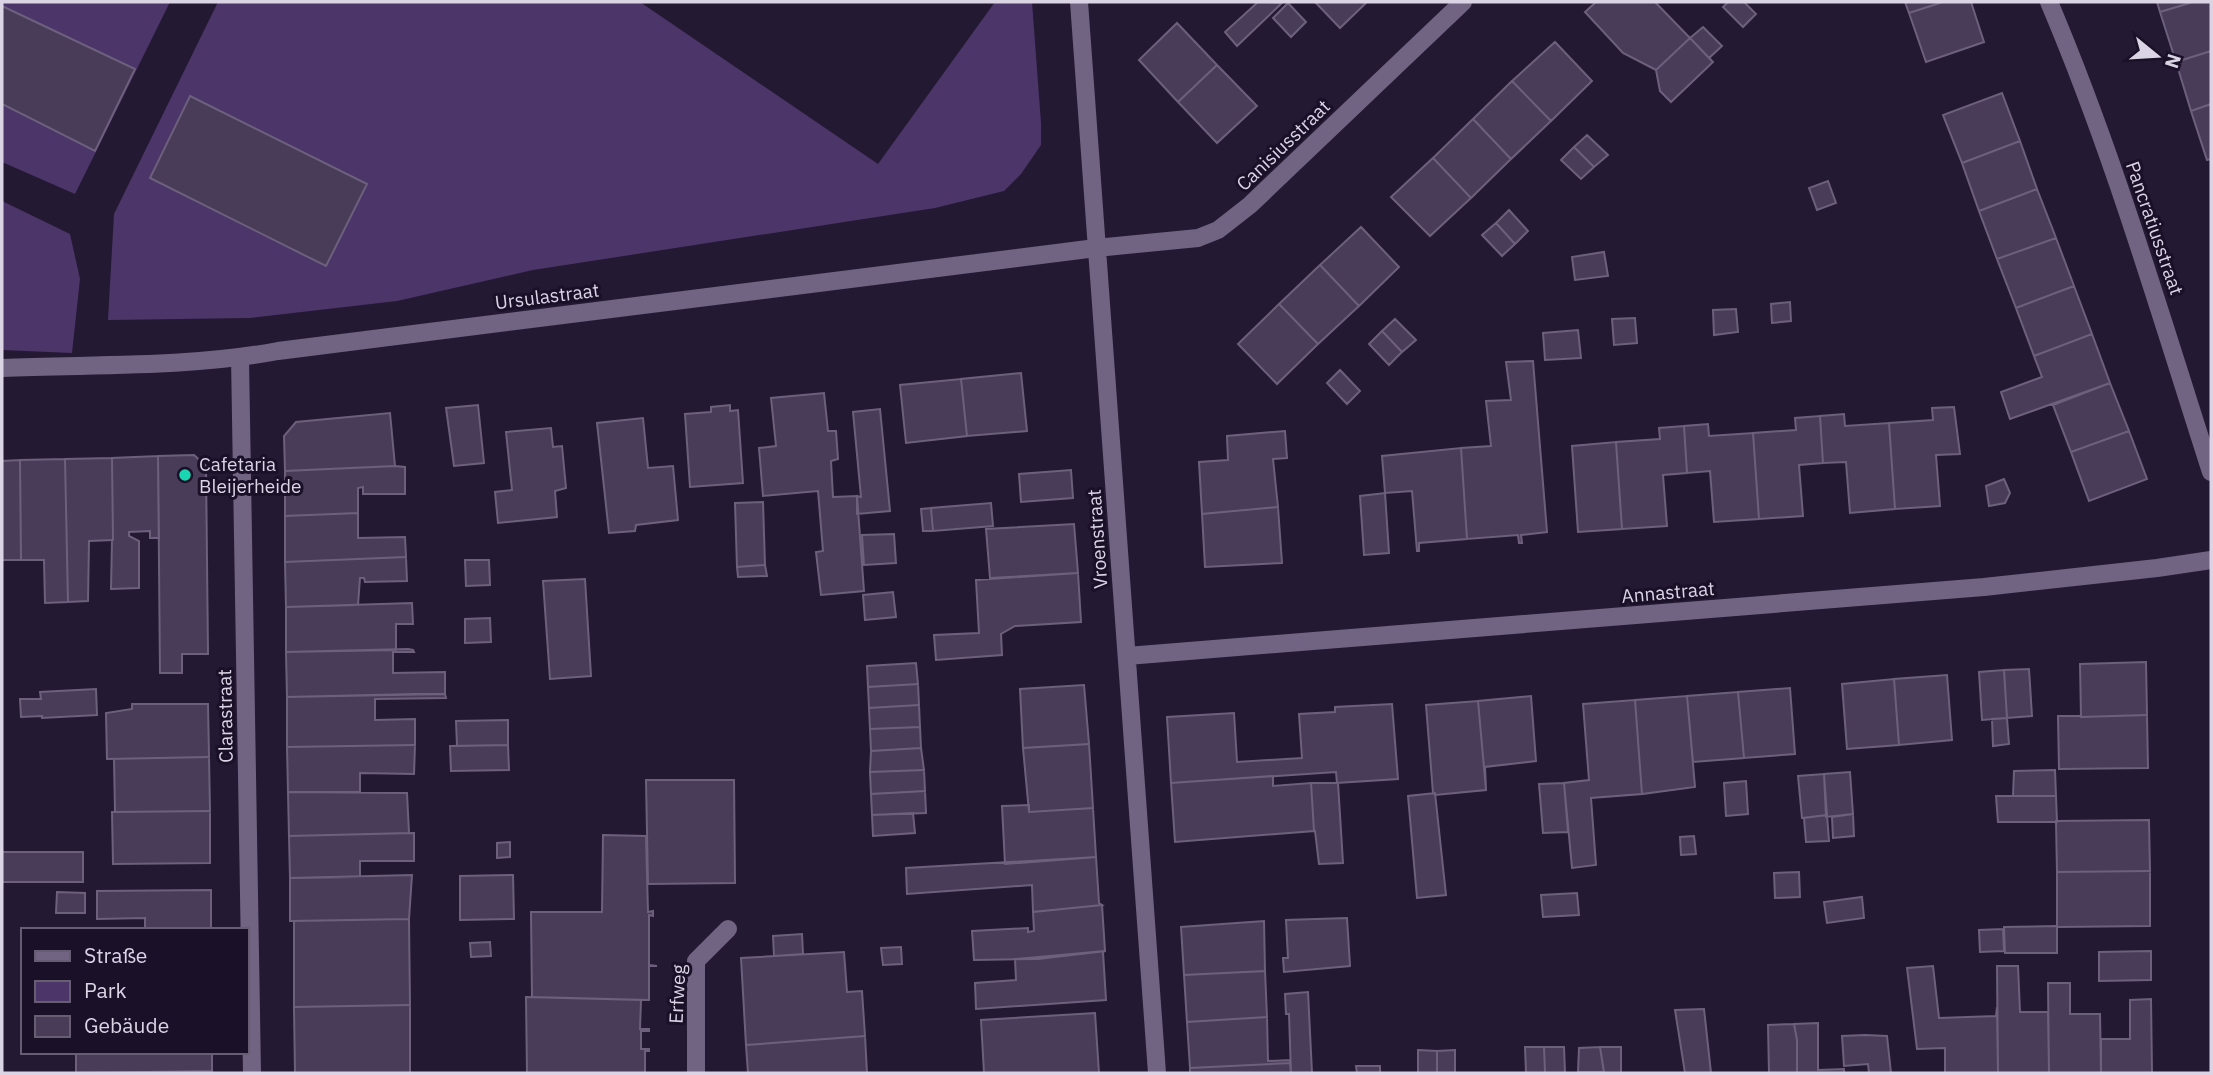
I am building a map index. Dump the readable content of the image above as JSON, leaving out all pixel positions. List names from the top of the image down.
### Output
{
  "streets": {
    "street": [
      "Canisiusstraat",
      "Pancratiusstraat",
      "Ursulastraat",
      "Vroenstraat",
      "Annastraat",
      "Clarastraat",
      "Erfweg"
    ]
  },
  "crossings": [
    ["Canisiusstraat", "Ursulastraat"],
    ["Canisiusstraat", "Vroenstraat"],
    ["Ursulastraat", "Vroenstraat"],
    ["Ursulastraat", "Clarastraat"],
    ["Vroenstraat", "Annastraat"]
  ],
  "places": ["Cafetaria Bleijerheide"],
  "legend": ["Straße", "Park", "Gebäude"],
  "north": "right"
}
